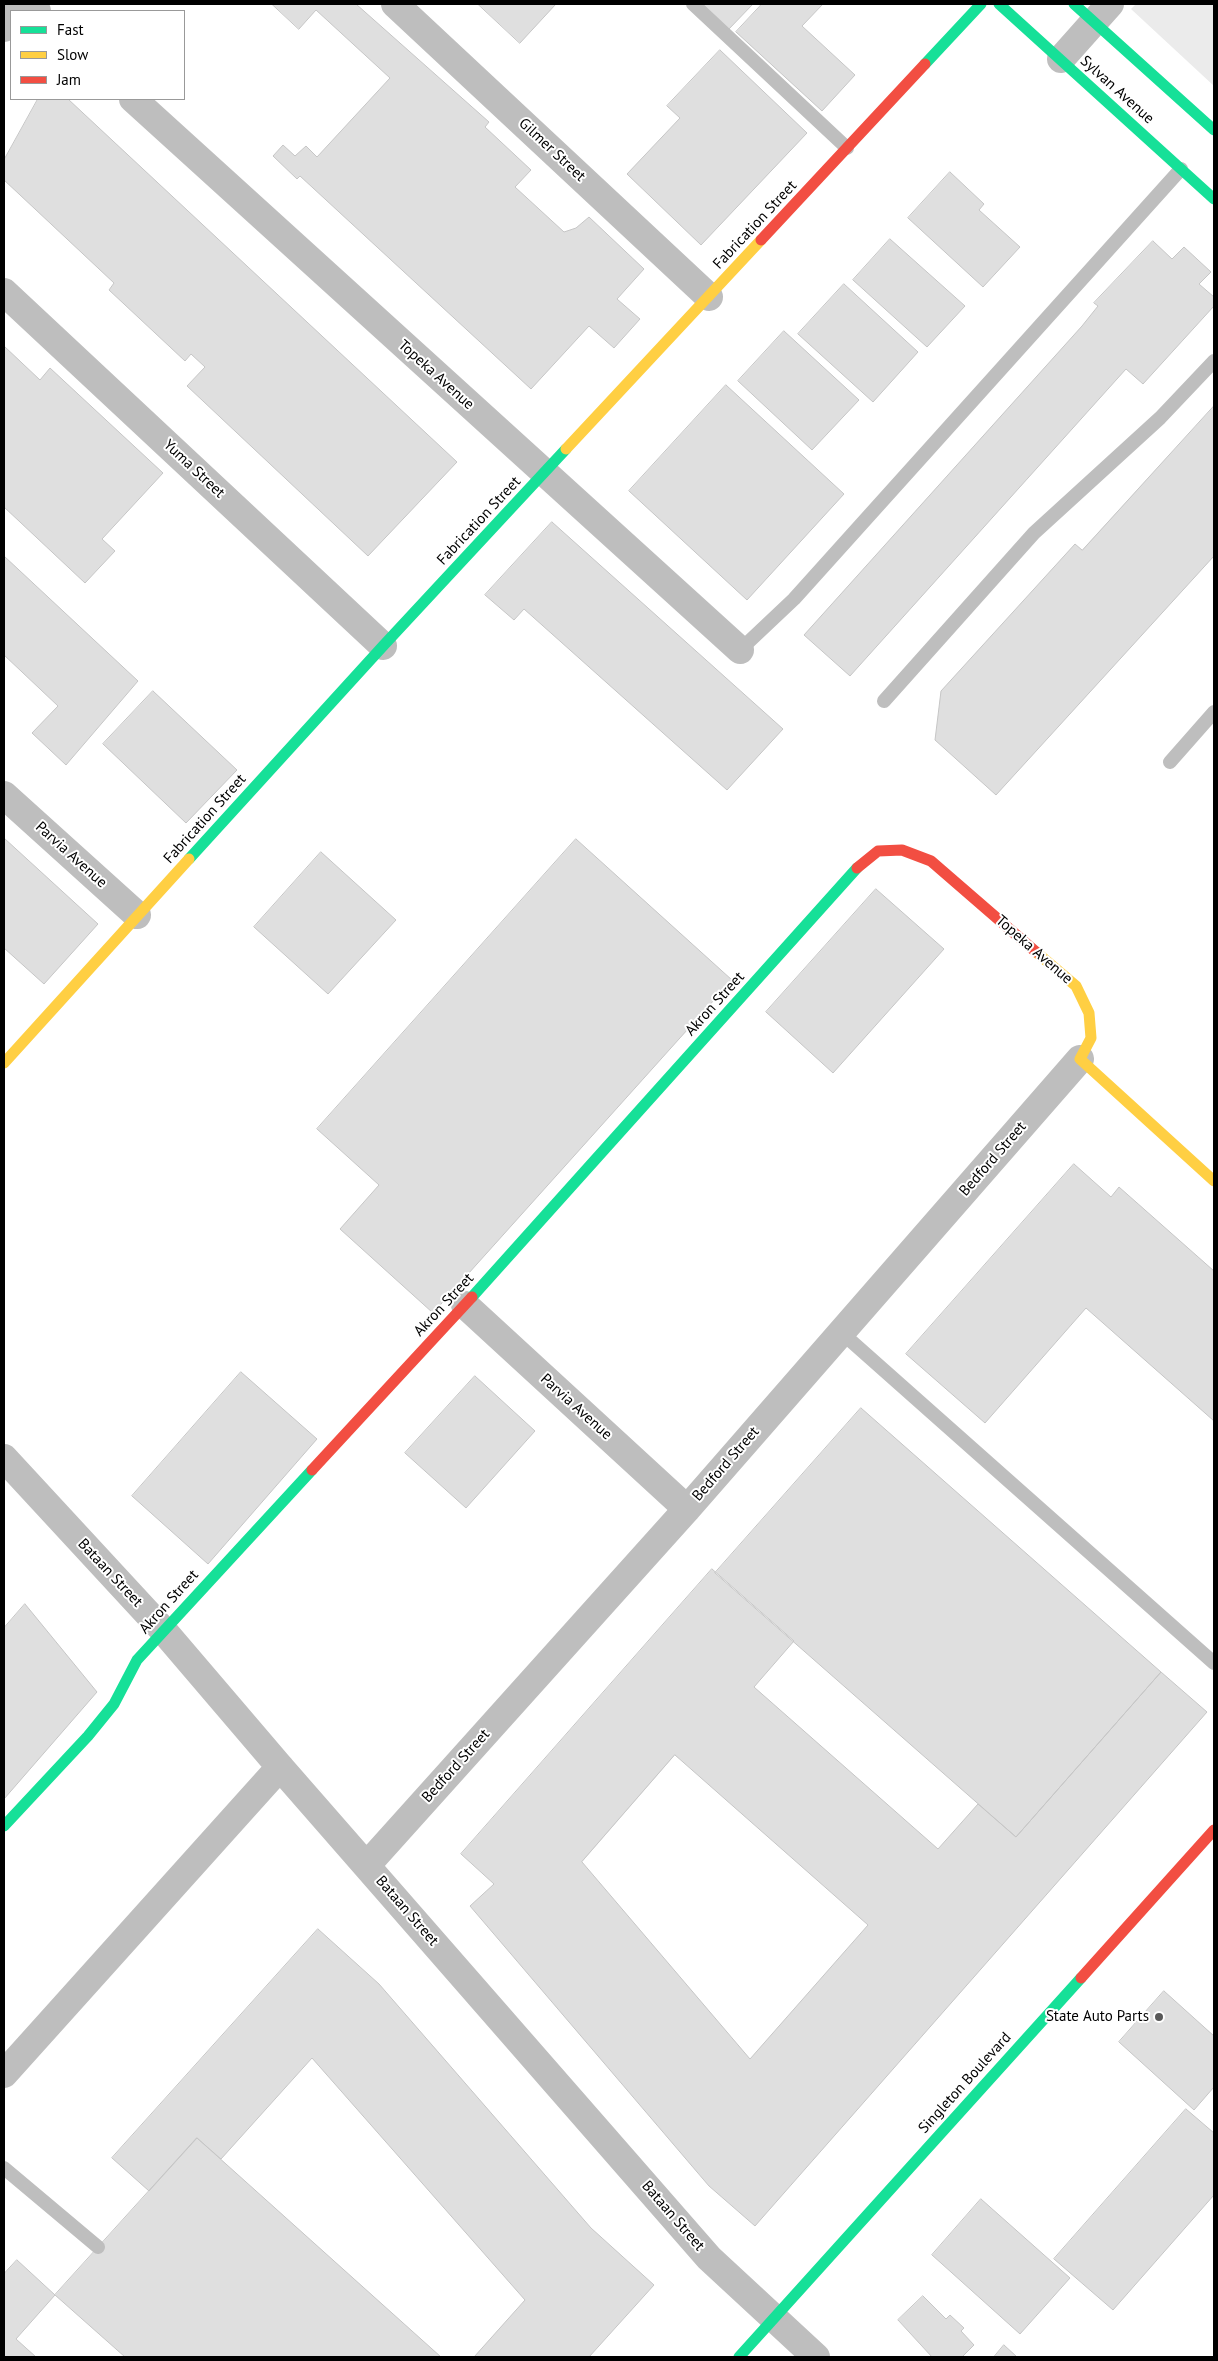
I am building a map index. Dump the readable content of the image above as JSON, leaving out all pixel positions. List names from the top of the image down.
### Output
{
  "streets": {
    "street": [
      "Sylvan Avenue",
      "Gilmer Street",
      "Fabrication Street",
      "Topeka Avenue",
      "Yuma Street",
      "Parvia Avenue",
      "Akron Street",
      "Bedford Street",
      "Bataan Street",
      "Singleton Boulevard"
    ]
  },
  "crossings": [
    ["Gilmer Street", "Fabrication Street"],
    ["Fabrication Street", "Topeka Avenue"],
    ["Fabrication Street", "Yuma Street"],
    ["Fabrication Street", "Parvia Avenue"],
    ["Topeka Avenue", "Akron Street"],
    ["Topeka Avenue", "Bedford Street"],
    ["Parvia Avenue", "Akron Street"],
    ["Parvia Avenue", "Bedford Street"],
    ["Akron Street", "Bataan Street"],
    ["Bedford Street", "Bataan Street"],
    ["Bataan Street", "Singleton Boulevard"]
  ],
  "places": ["State Auto Parts"],
  "legend": ["Fast", "Slow", "Jam"]
}
